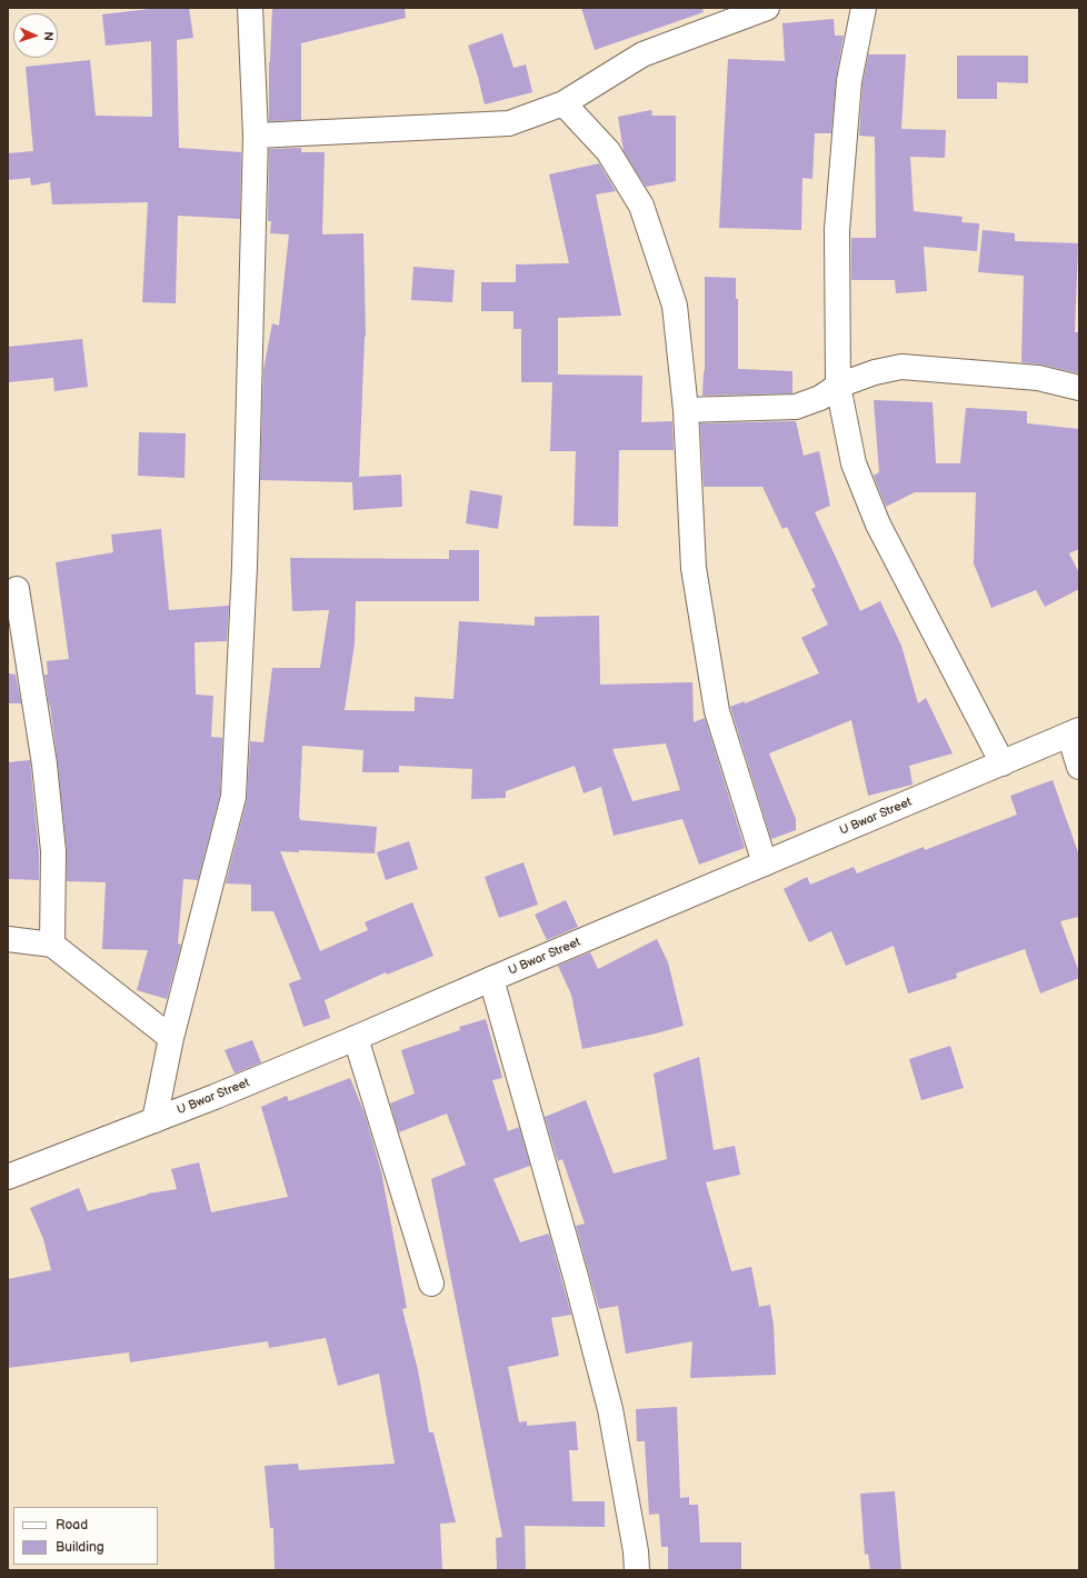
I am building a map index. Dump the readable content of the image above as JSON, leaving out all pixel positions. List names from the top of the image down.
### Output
{
  "streets": {
    "street": ["U Bwar Street"]
  },
  "legend": ["Road", "Building"],
  "north": "right"
}
